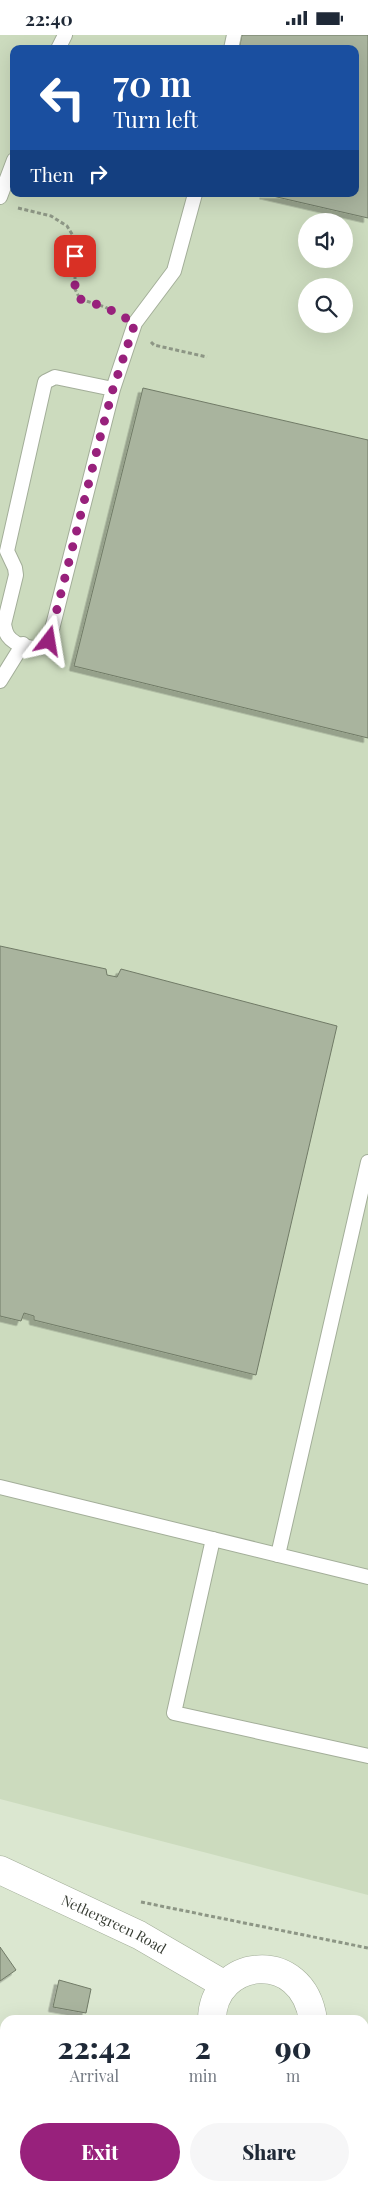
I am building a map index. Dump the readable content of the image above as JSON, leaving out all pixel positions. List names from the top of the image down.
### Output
{
  "streets": {
    "street": ["Nethergreen Road"]
  },
  "page": {
    "status": "22:40",
    "turn": ["70 m", "Turn left"],
    "then": "Then",
    "eta": [
      "22:42",
      "Arrival",
      "2",
      "min",
      "90",
      "m"
    ],
    "buttons": ["Exit", "Share"]
  }
}
